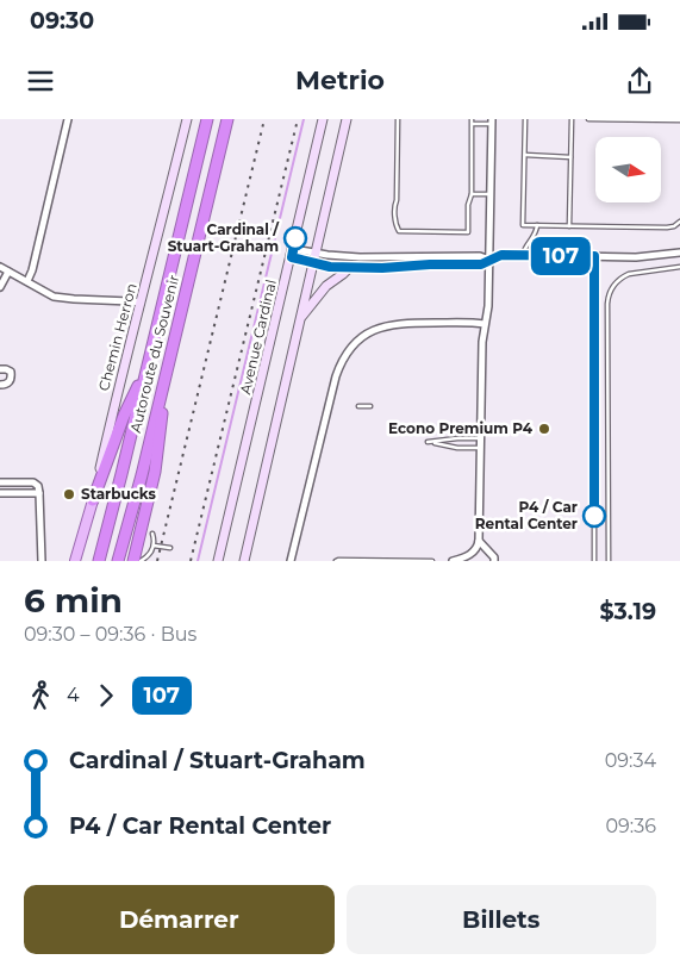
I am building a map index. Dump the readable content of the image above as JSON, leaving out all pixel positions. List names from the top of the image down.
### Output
{
  "streets": {
    "highway": ["Autoroute du Souvenir"],
    "main road": ["Chemin Herron", "Avenue Cardinal"]
  },
  "places": [
    "Cardinal / Stuart-Graham",
    "Econo Premium P4",
    "Starbucks",
    "P4 / Car Rental Center"
  ],
  "lines": ["bus line 107"],
  "north": "right",
  "page": {
    "status": "09:30",
    "header": "Metrio",
    "on_map": "107",
    "heading": ["6 min", "09:30 – 09:36 · Bus", "$3.19"],
    "legs": ["4", "107"],
    "list": [
      {
        "name": "Cardinal / Stuart-Graham",
        "value": "09:34"
      },
      {
        "name": "P4 / Car Rental Center",
        "value": "09:36"
      }
    ],
    "buttons": ["Démarrer", "Billets"]
  }
}
